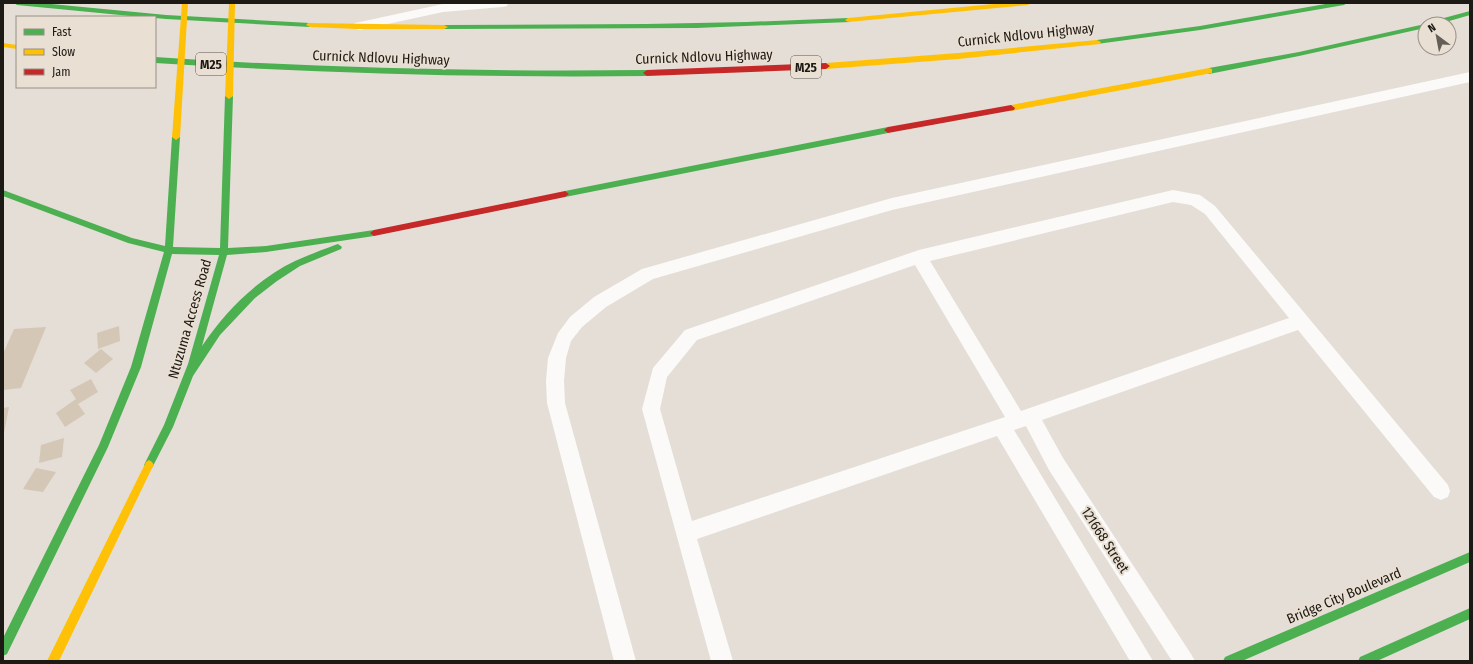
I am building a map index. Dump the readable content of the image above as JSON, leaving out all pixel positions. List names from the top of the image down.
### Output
{
  "streets": {
    "main road": [
      "Curnick Ndlovu Highway",
      "M25",
      "Ntuzuma Access Road",
      "Bridge City Boulevard"
    ],
    "lane": ["121668 Street"]
  },
  "legend": ["Fast", "Slow", "Jam"],
  "north": "top left"
}
